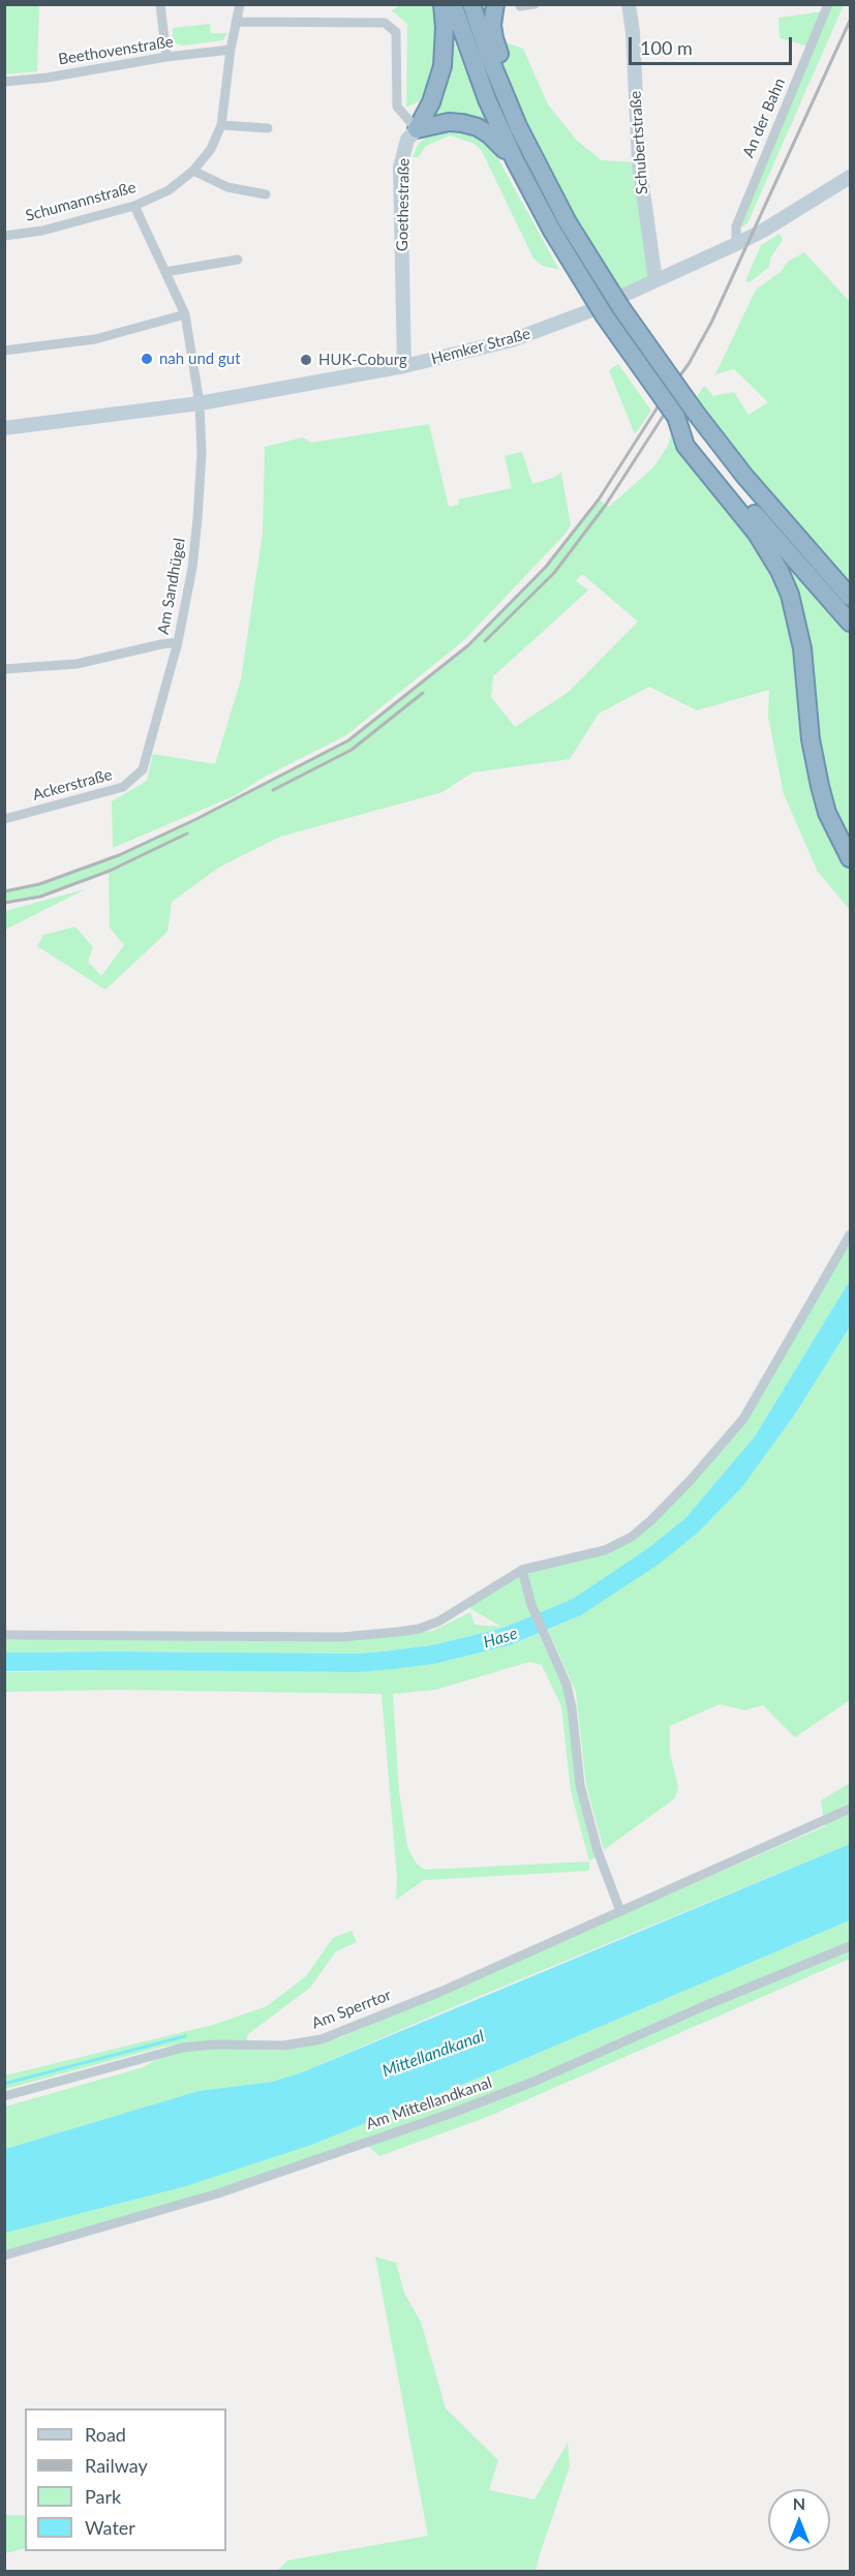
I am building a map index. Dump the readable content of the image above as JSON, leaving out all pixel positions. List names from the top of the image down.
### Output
{
  "streets": {
    "main road": ["Schubertstraße", "Goethestraße", "Hemker Straße"],
    "street": [
      "Beethovenstraße",
      "An der Bahn",
      "Schumannstraße",
      "Am Sandhügel",
      "Ackerstraße",
      "Am Sperrtor",
      "Am Mittellandkanal"
    ]
  },
  "crossings": [
    ["Beethovenstraße", "Schumannstraße"],
    ["An der Bahn", "Hemker Straße"],
    ["Schubertstraße", "Hemker Straße"],
    ["Schumannstraße", "Am Sandhügel"],
    ["Goethestraße", "Hemker Straße"],
    ["Hemker Straße", "Am Sandhügel"],
    ["Am Sandhügel", "Ackerstraße"]
  ],
  "water": ["Hase", "Mittellandkanal"],
  "places": ["nah und gut", "HUK-Coburg"],
  "legend": [
    "Road",
    "Railway",
    "Park",
    "Water"
  ],
  "scale_bar": "100 m",
  "north": "top"
}
